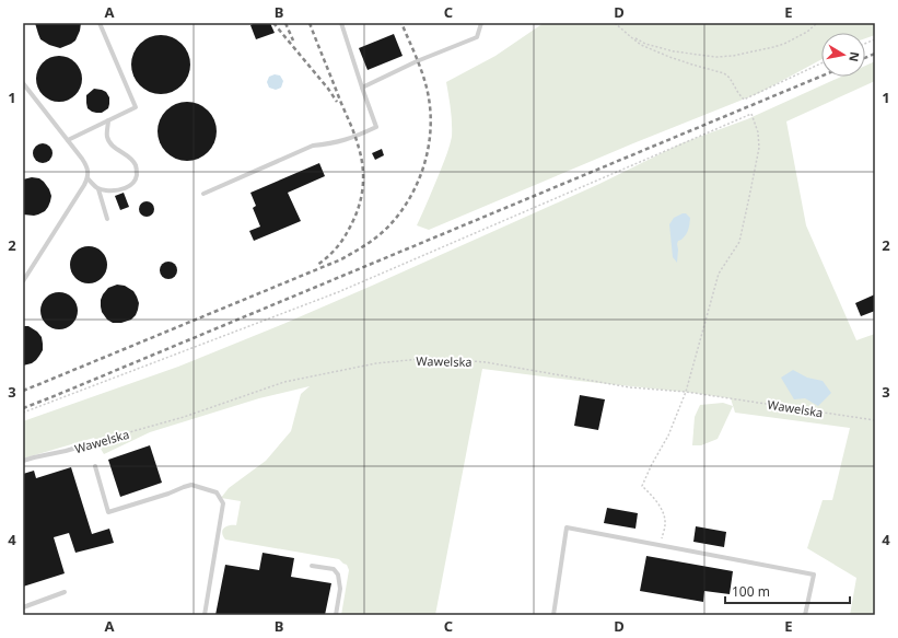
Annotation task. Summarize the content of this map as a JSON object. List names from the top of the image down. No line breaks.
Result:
{"streets":{"lane":["Wawelska"]},"scale_bar":"100 m","north":"right","grid":{"columns":["A","B","C","D","E"],"rows":["1","2","3","4"]}}
